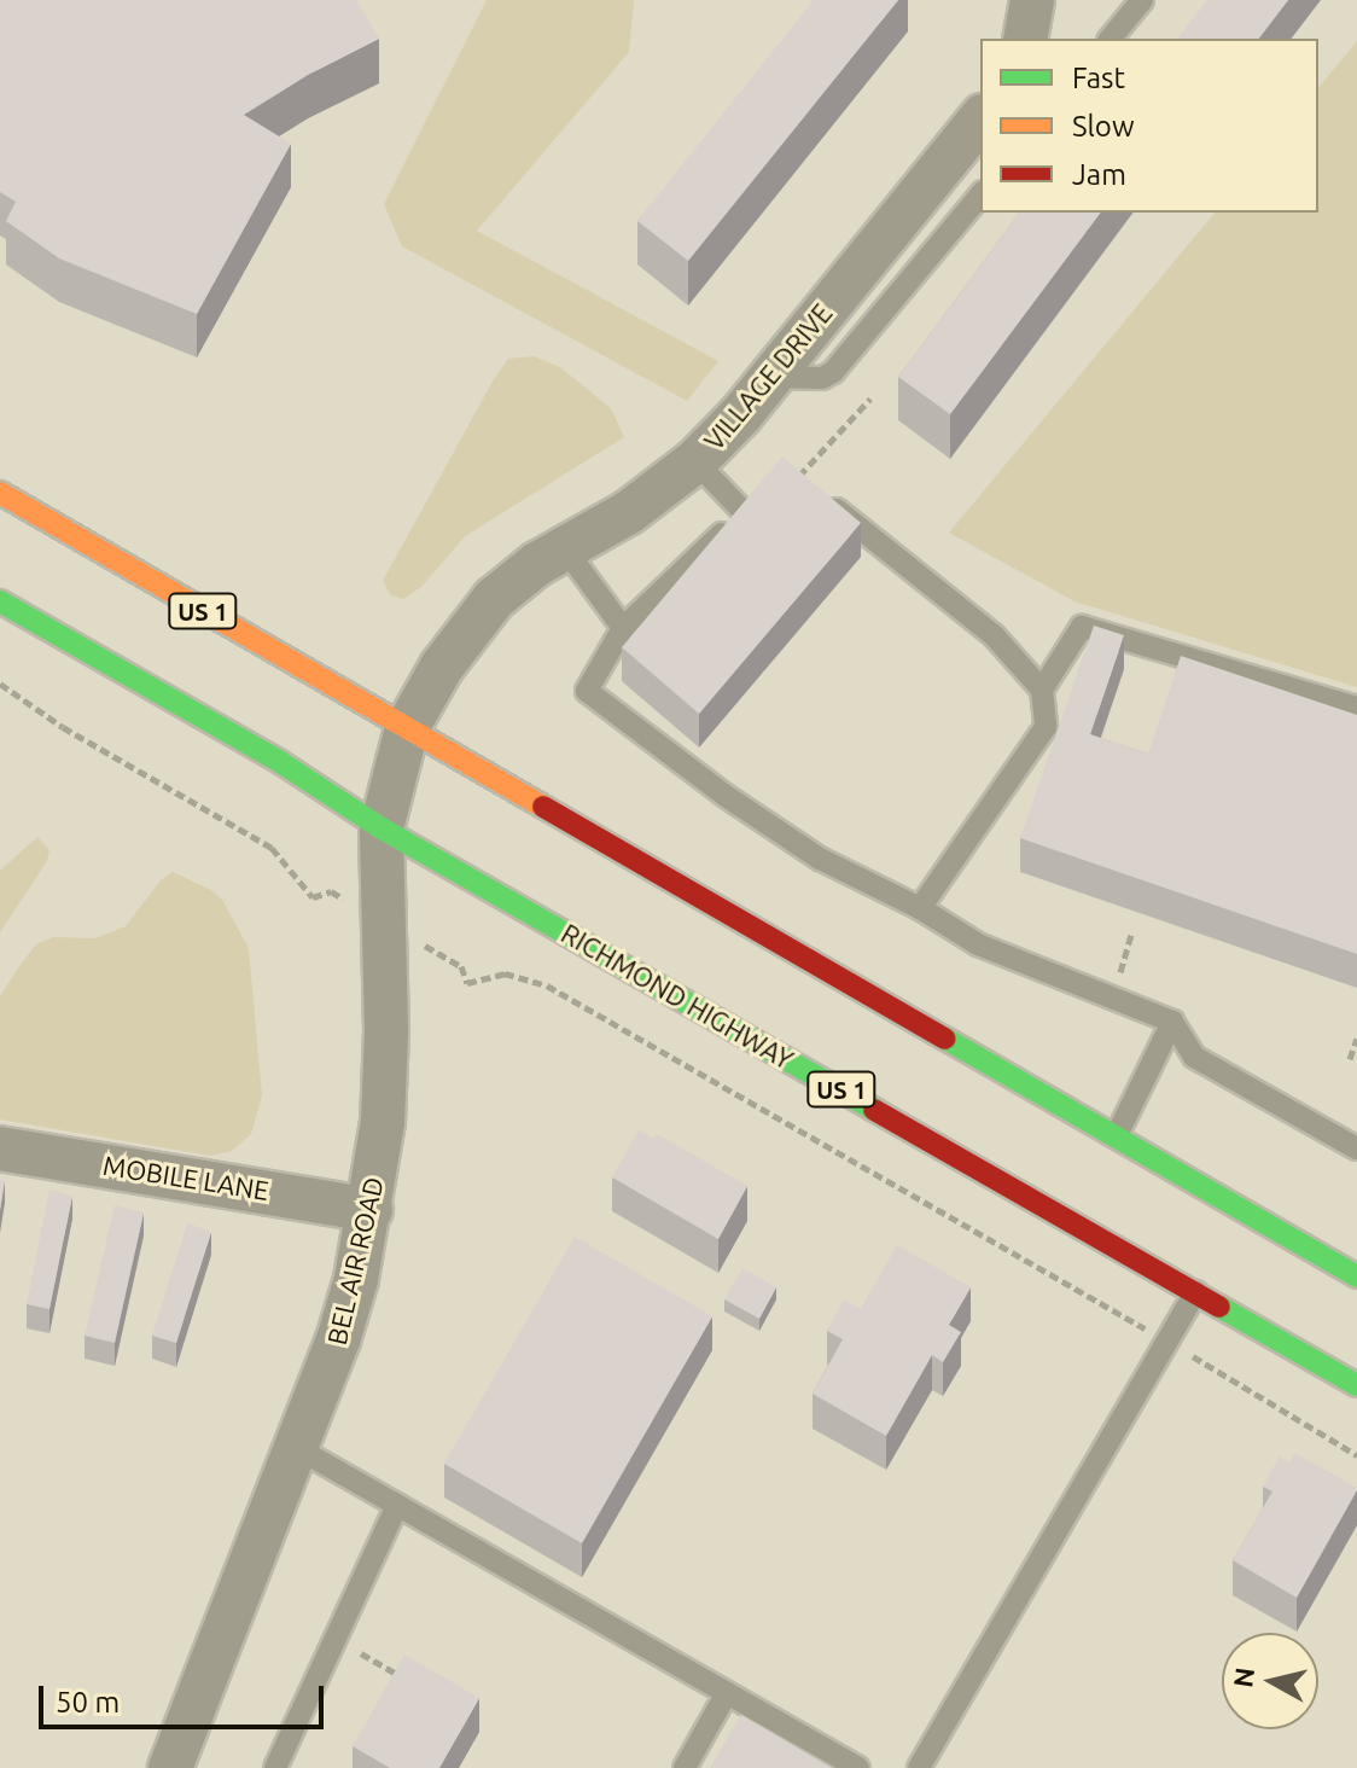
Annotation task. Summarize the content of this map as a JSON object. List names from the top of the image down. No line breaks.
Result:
{"streets":{"main road":["US 1","RICHMOND HIGHWAY"],"street":["VILLAGE DRIVE","MOBILE LANE","BEL AIR ROAD"]},"crossings":[["VILLAGE DRIVE","US 1"],["VILLAGE DRIVE","BEL AIR ROAD"],["US 1","BEL AIR ROAD"],["RICHMOND HIGHWAY","BEL AIR ROAD"],["MOBILE LANE","BEL AIR ROAD"]],"legend":["Fast","Slow","Jam"],"scale_bar":"50 m","north":"left"}
